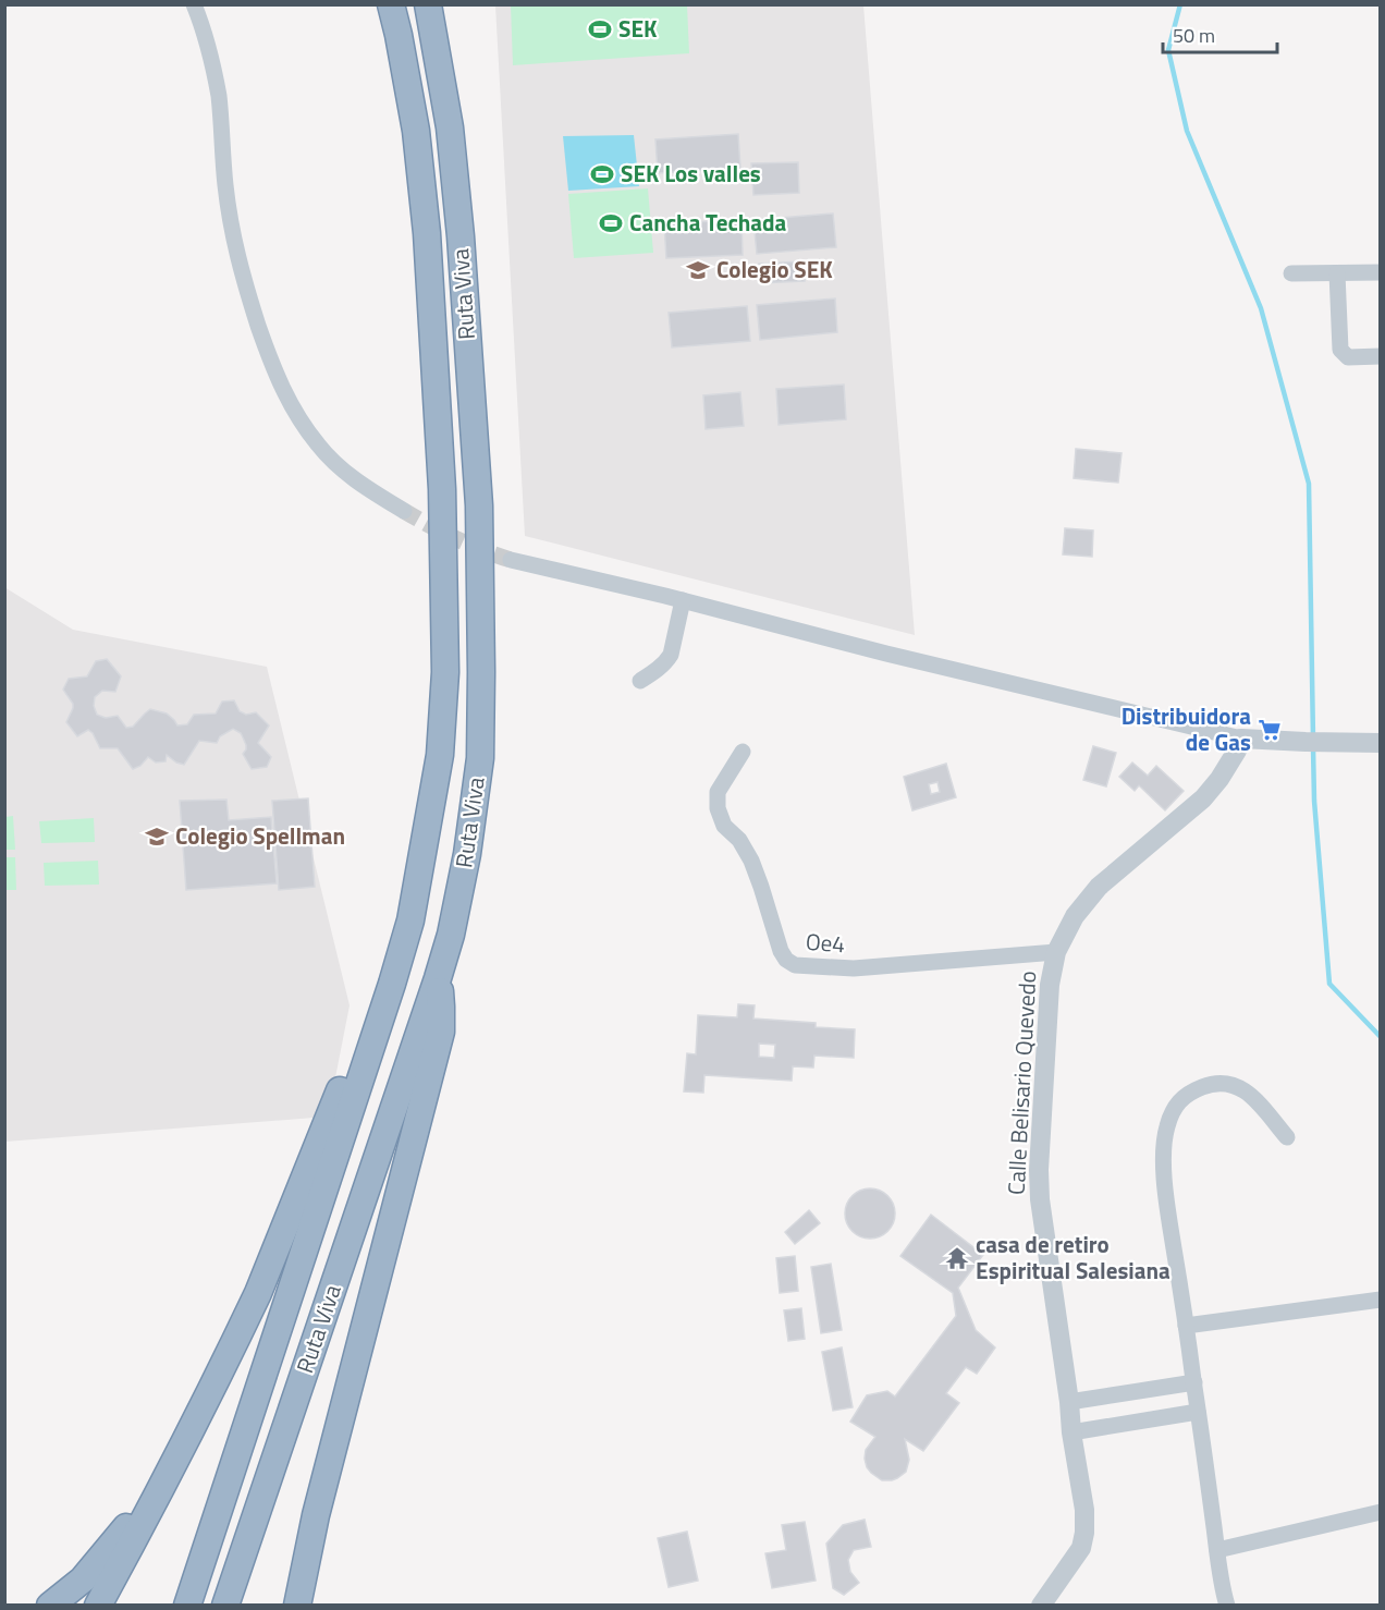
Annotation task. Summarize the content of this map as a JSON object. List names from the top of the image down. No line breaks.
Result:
{"streets":{"highway":["Ruta Viva"],"street":["Oe4","Calle Belisario Quevedo"]},"crossings":[["Oe4","Calle Belisario Quevedo"]],"places":{"sports":["SEK","SEK Los valles","Cancha Techada"],"school or university":["Colegio SEK","Colegio Spellman"],"supermarket":["Distribuidora de Gas"],"temple":["casa de retiro Espiritual Salesiana"]},"scale_bar":"50 m"}
